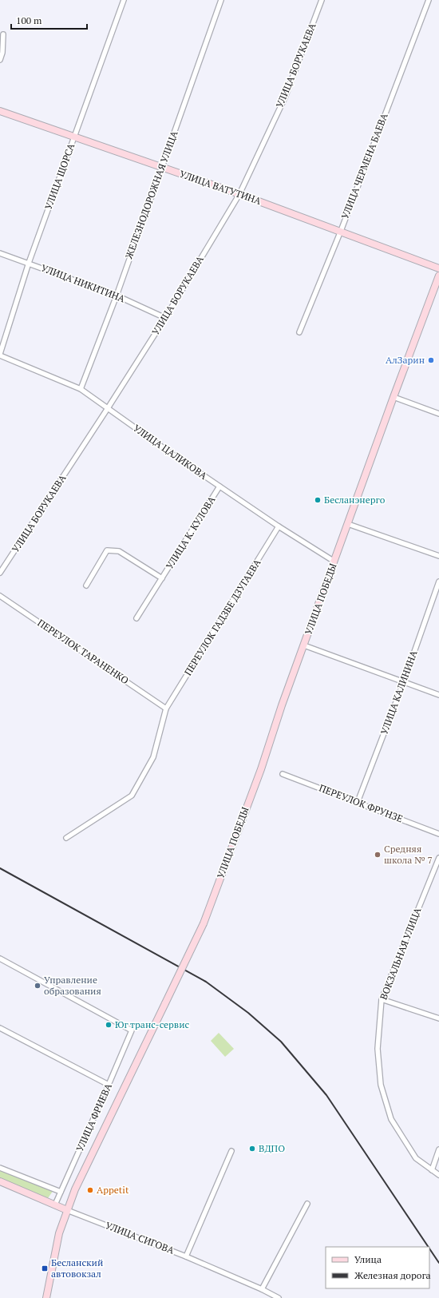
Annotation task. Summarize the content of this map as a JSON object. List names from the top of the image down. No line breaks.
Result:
{"streets":{"main road":["УЛИЦА ВАТУТИНА","УЛИЦА ПОБЕДЫ","УЛИЦА СИГОВА"],"street":["УЛИЦА БОРУКАЕВА","УЛИЦА ЧЕРМЕНА БАЕВА","УЛИЦА ЩОРСА","ЖЕЛЕЗНОДОРОЖНАЯ УЛИЦА","УЛИЦА НИКИТИНА","УЛИЦА ЦАЛИКОВА","УЛИЦА К. КУЛОВА","ПЕРЕУЛОК ГАДЗБЕ ДЗУГАЕВА","ПЕРЕУЛОК ТАРАНЕНКО","УЛИЦА КАЛИНИНА","ПЕРЕУЛОК ФРУНЗЕ","ВОКЗАЛЬНАЯ УЛИЦА","УЛИЦА ФРИЕВА"]},"crossings":[["УЛИЦА БОРУКАЕВА","УЛИЦА ВАТУТИНА"],["УЛИЦА БОРУКАЕВА","УЛИЦА НИКИТИНА"],["УЛИЦА БОРУКАЕВА","УЛИЦА ЦАЛИКОВА"],["УЛИЦА ЧЕРМЕНА БАЕВА","УЛИЦА ВАТУТИНА"],["УЛИЦА ЩОРСА","УЛИЦА ВАТУТИНА"],["УЛИЦА ЩОРСА","УЛИЦА НИКИТИНА"],["УЛИЦА ЩОРСА","УЛИЦА ЦАЛИКОВА"],["УЛИЦА ВАТУТИНА","ЖЕЛЕЗНОДОРОЖНАЯ УЛИЦА"],["ЖЕЛЕЗНОДОРОЖНАЯ УЛИЦА","УЛИЦА НИКИТИНА"],["ЖЕЛЕЗНОДОРОЖНАЯ УЛИЦА","УЛИЦА ЦАЛИКОВА"],["УЛИЦА ЦАЛИКОВА","УЛИЦА К. КУЛОВА"],["УЛИЦА ЦАЛИКОВА","УЛИЦА ПОБЕДЫ"],["УЛИЦА ЦАЛИКОВА","ПЕРЕУЛОК ГАДЗБЕ ДЗУГАЕВА"],["УЛИЦА ПОБЕДЫ","УЛИЦА СИГОВА"],["ПЕРЕУЛОК ГАДЗБЕ ДЗУГАЕВА","ПЕРЕУЛОК ТАРАНЕНКО"],["УЛИЦА КАЛИНИНА","ПЕРЕУЛОК ФРУНЗЕ"],["УЛИЦА ФРИЕВА","УЛИЦА СИГОВА"]],"places":{"other":["АлЗарин","Бесланэнерго","Средняя школа № 7","Управление образования","Юг транс-сервис","ВДПО","Appetit"],"transit":["Бесланский автовокзал"]},"legend":["Улица","Железная дорога"],"scale_bar":"100 m"}
